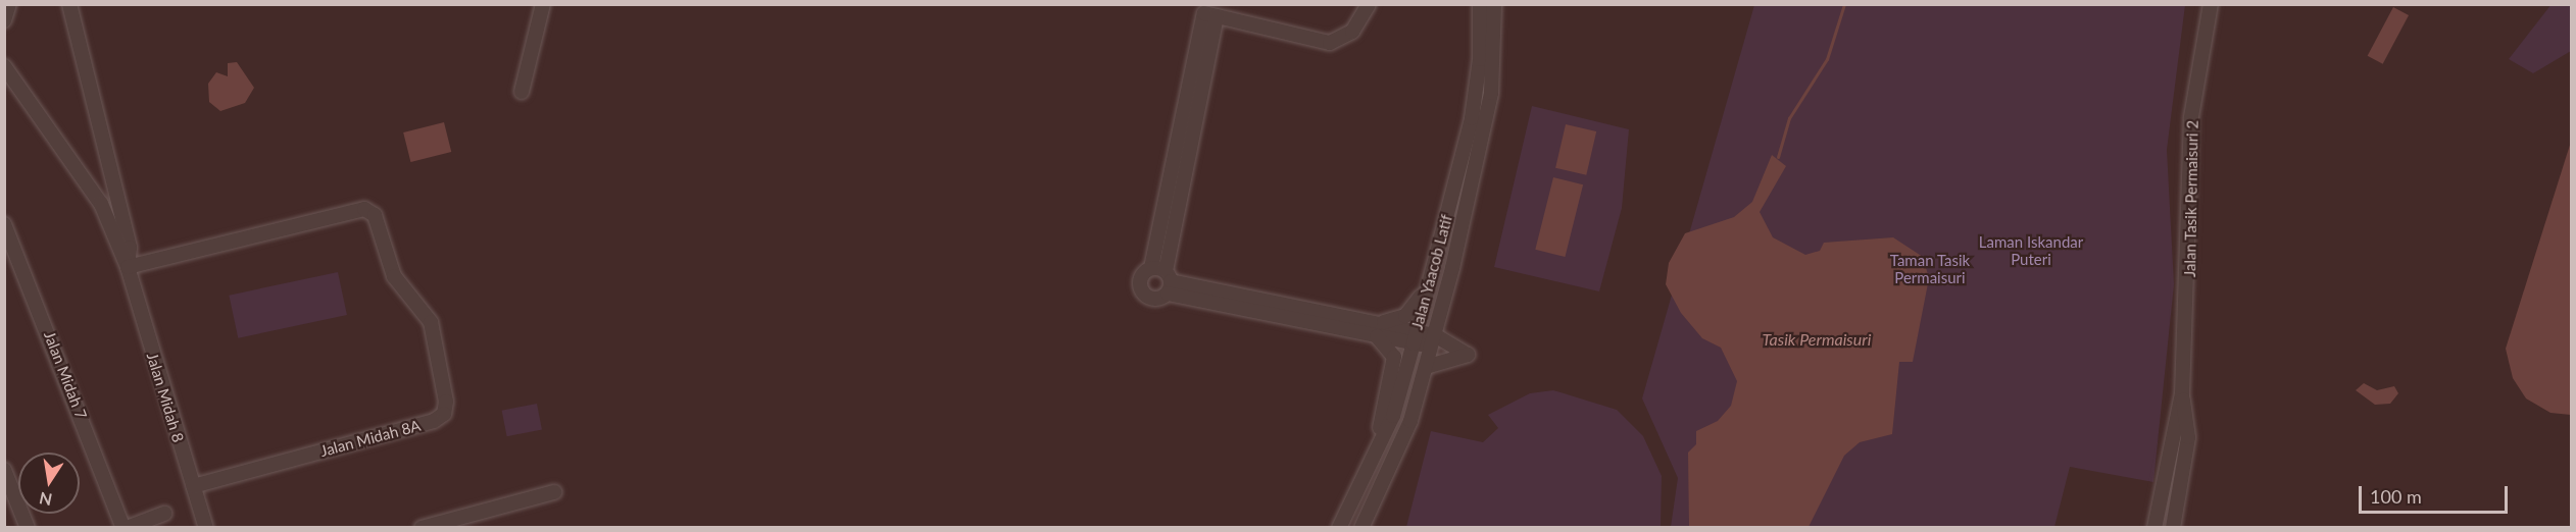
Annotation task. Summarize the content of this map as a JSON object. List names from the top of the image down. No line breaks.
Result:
{"streets":{"street":["Jalan Tasik Permaisuri 2","Jalan Yaacob Latif","Jalan Midah 7","Jalan Midah 8","Jalan Midah 8A"]},"crossings":[["Jalan Midah 8","Jalan Midah 8A"]],"water":["Tasik Permaisuri"],"parks":["Laman Iskandar Puteri","Taman Tasik Permaisuri"],"scale_bar":"100 m","north":"bottom"}
